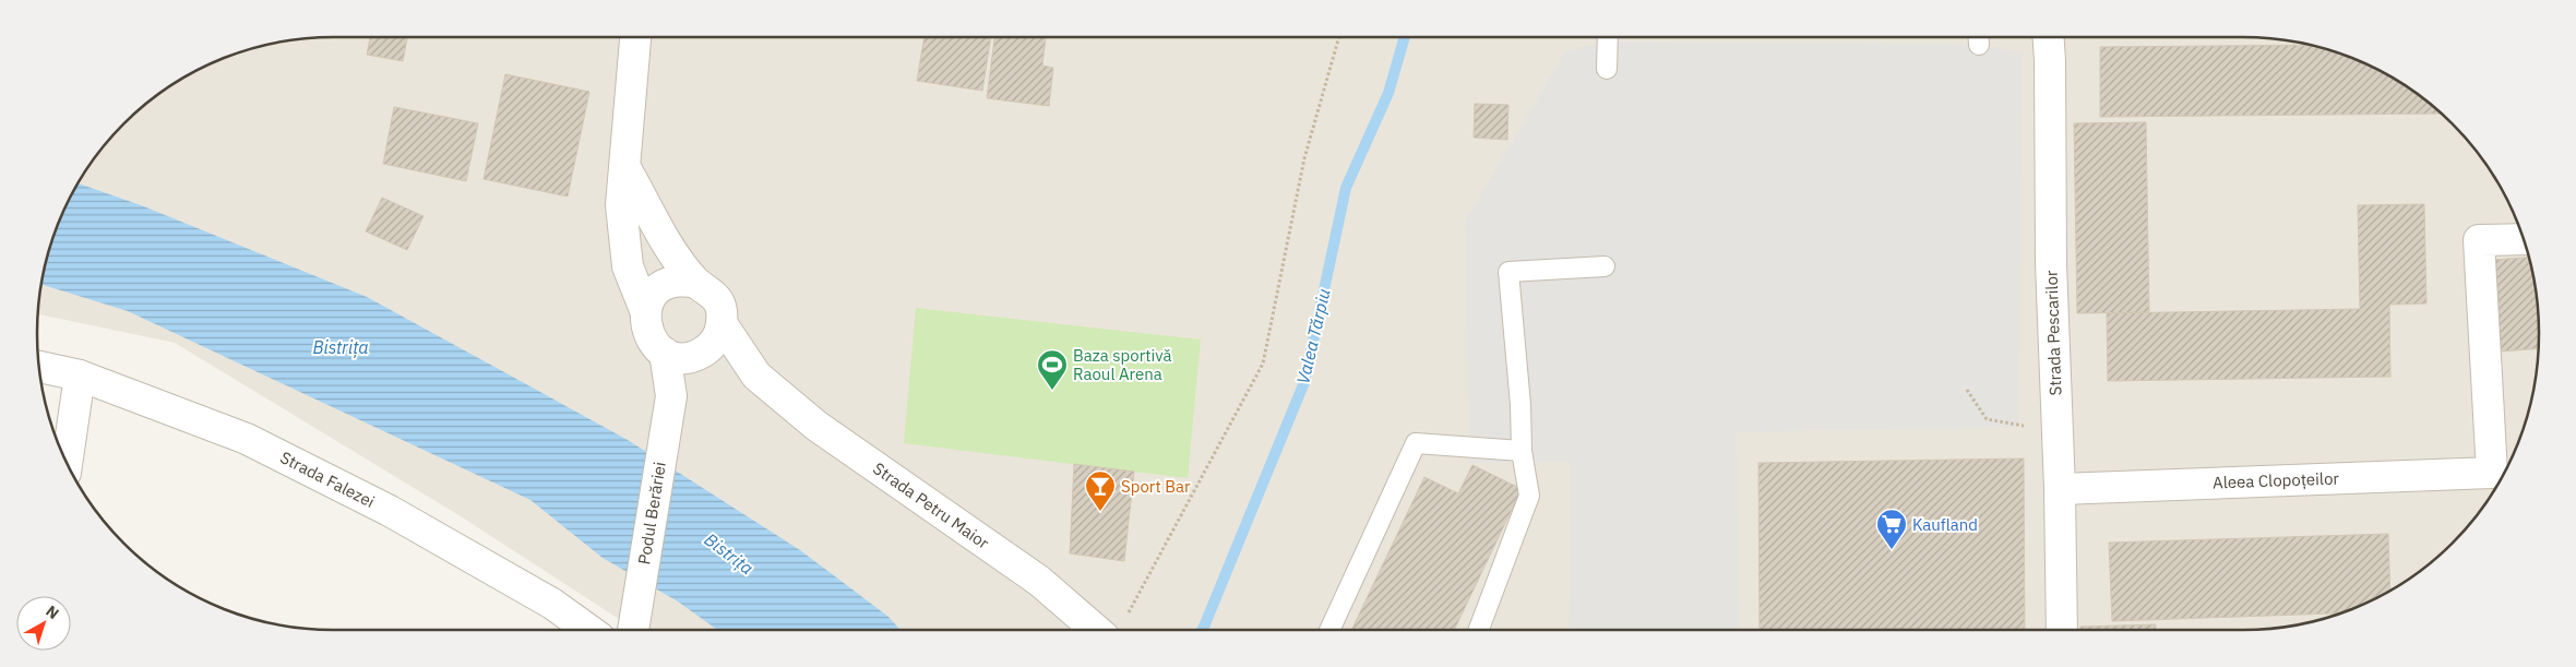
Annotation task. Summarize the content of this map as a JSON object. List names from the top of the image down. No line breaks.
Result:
{"streets":{"street":["Strada Pescarilor","Strada Falezei","Aleea Clopoțeilor","Strada Petru Maior","Podul Berăriei"]},"crossings":[["Strada Pescarilor","Aleea Clopoțeilor"],["Strada Petru Maior","Podul Berăriei"]],"water":["Valea Tărpiu","Bistrița"],"places":{"sports":["Baza sportivă Raoul Arena"],"bar":["Sport Bar"],"supermarket":["Kaufland"]},"north":"top right"}
